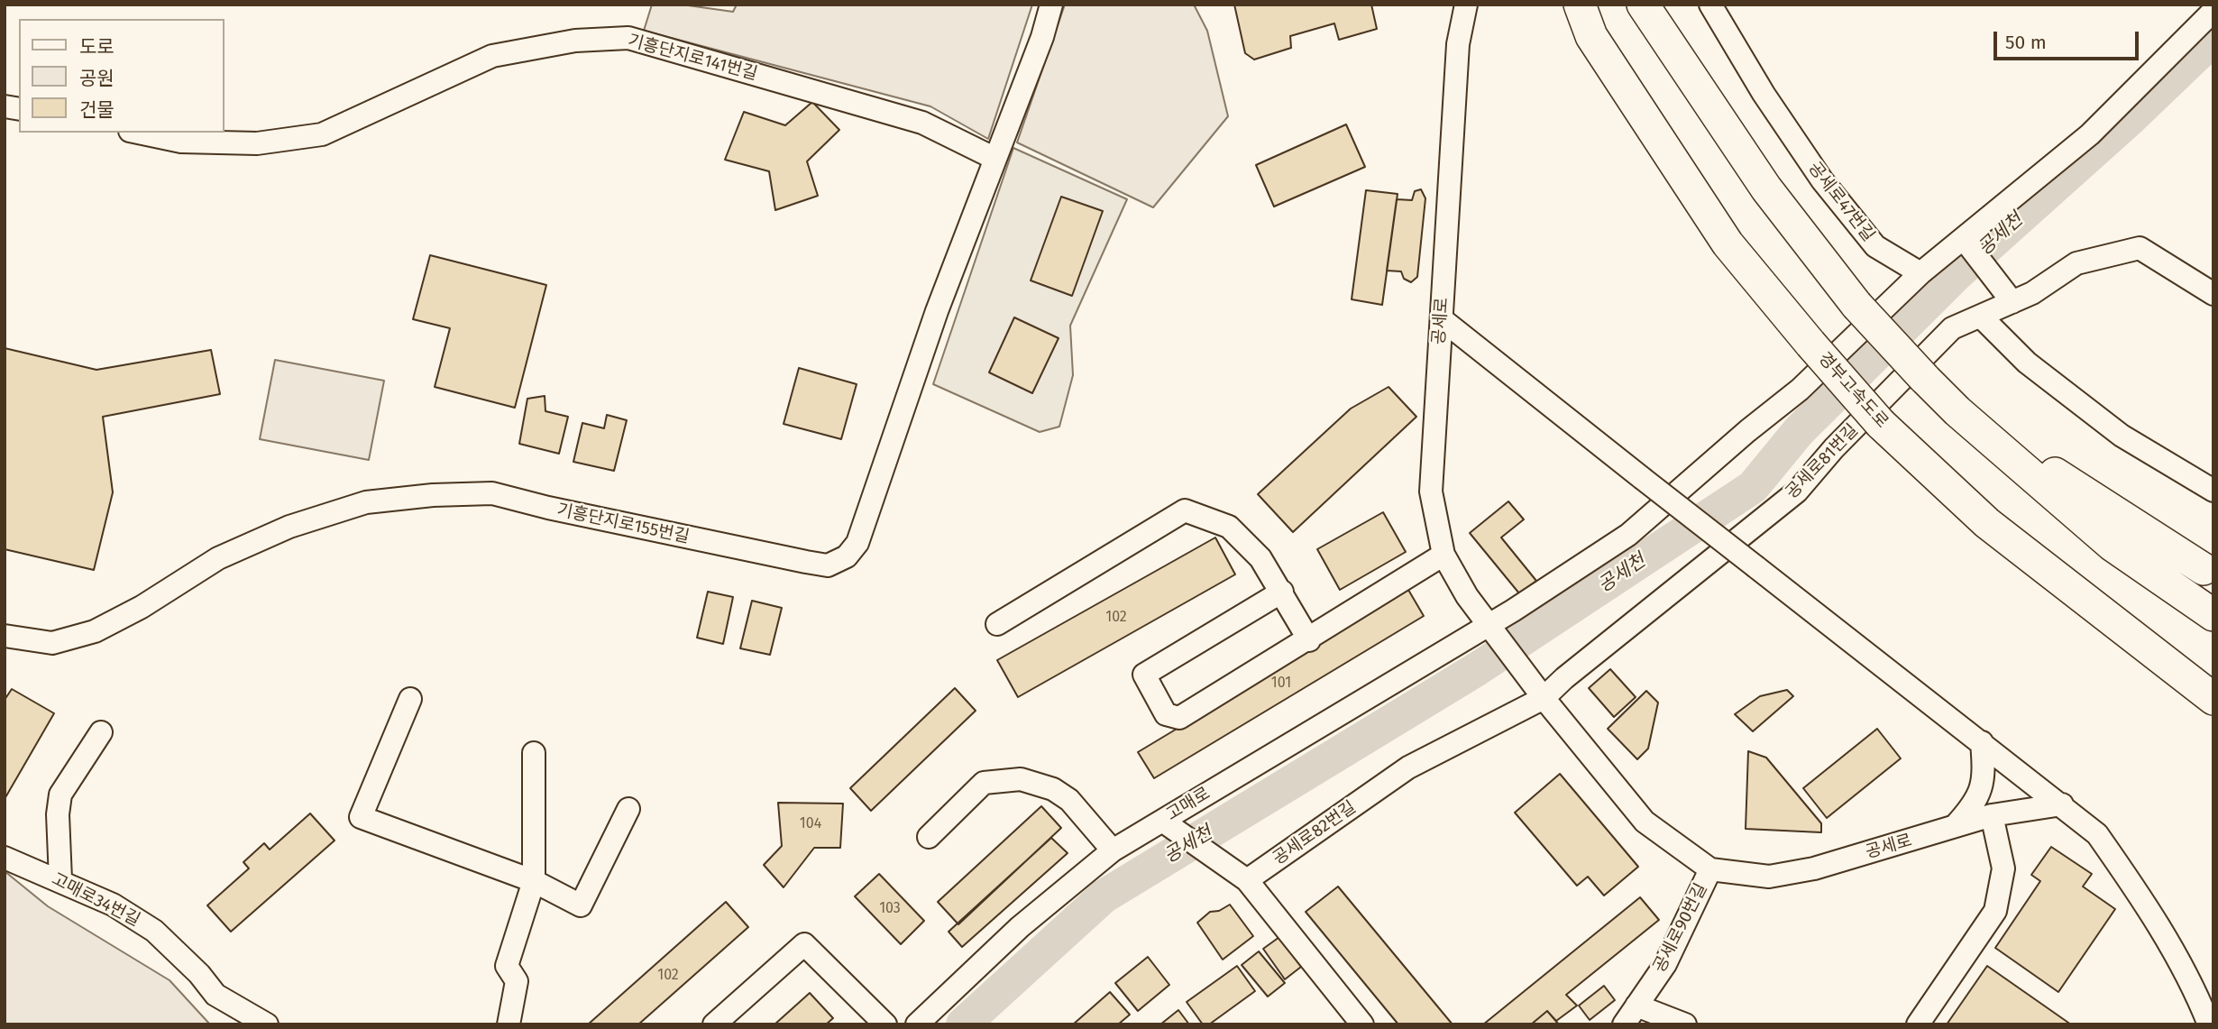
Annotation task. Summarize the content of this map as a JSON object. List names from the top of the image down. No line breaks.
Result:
{"streets":{"highway":["경부고속도로"],"street":["기흥단지로141번길","공세로47번길","공세로","공세로81번길","기흥단지로155번길","고매로","공세로82번길","고매로34번길","공세로90번길"]},"crossings":[["기흥단지로141번길","기흥단지로155번길"],["공세로47번길","고매로"],["공세로","공세로81번길"],["공세로","고매로"],["공세로","공세로82번길"],["공세로","공세로90번길"],["공세로81번길","공세로82번길"]],"water":["공세천"],"house_numbers":["102","101","104","103","102"],"legend":["도로","공원","건물"],"scale_bar":"50 m"}
